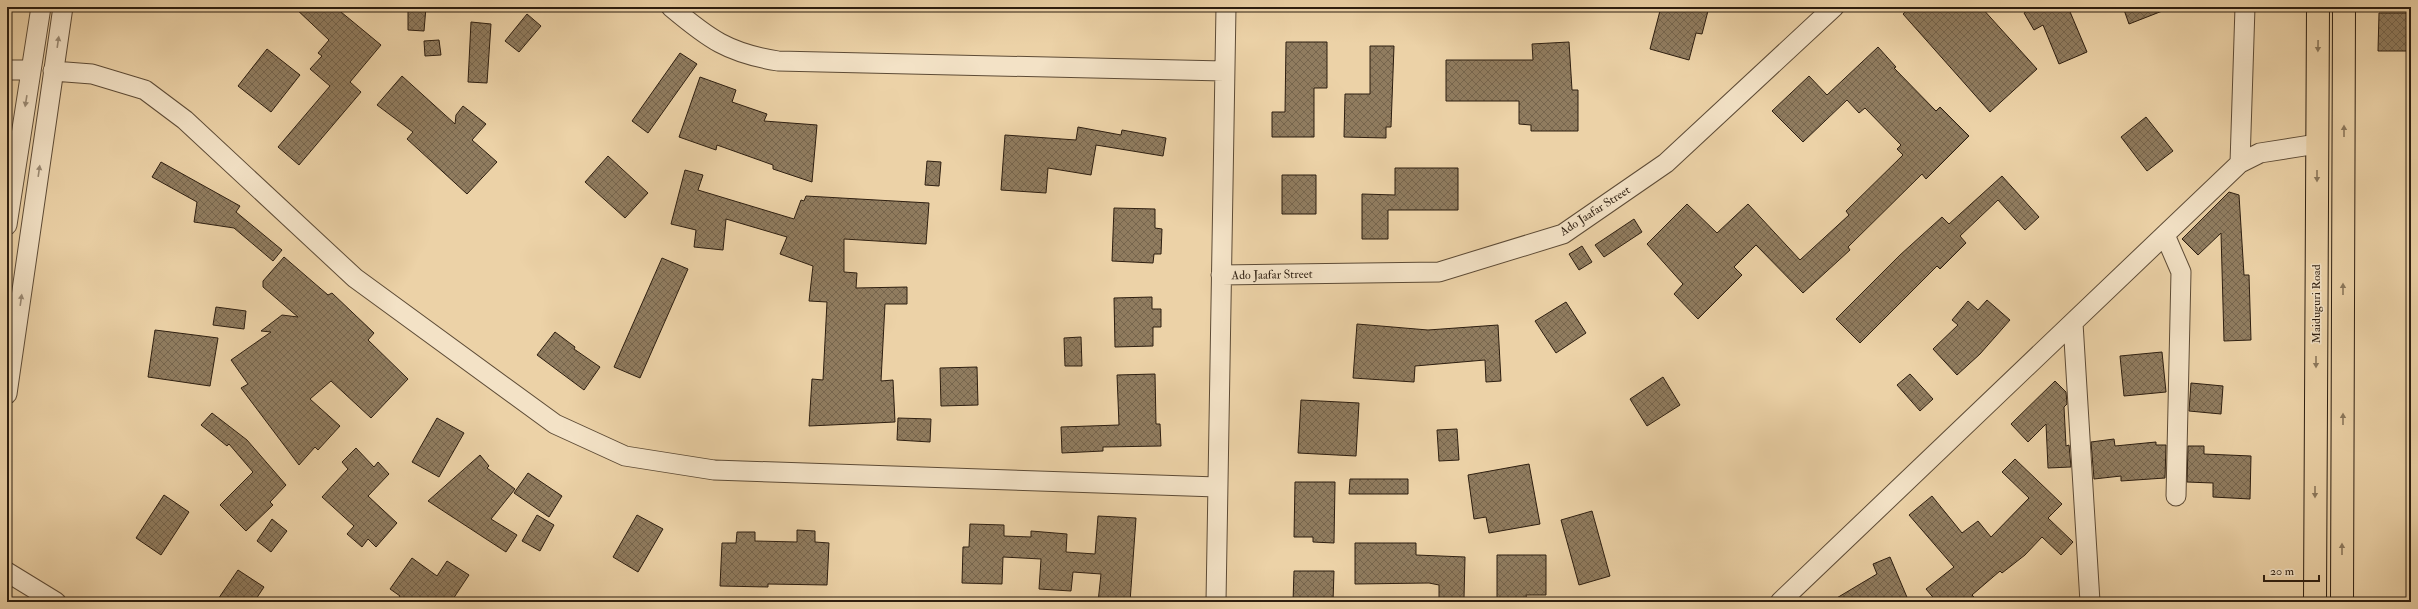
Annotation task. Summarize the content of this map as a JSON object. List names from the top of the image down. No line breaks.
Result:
{"streets":{"highway":["Maiduguri Road"],"street":["Ado Jaafar Street"]},"scale_bar":"20 m"}
